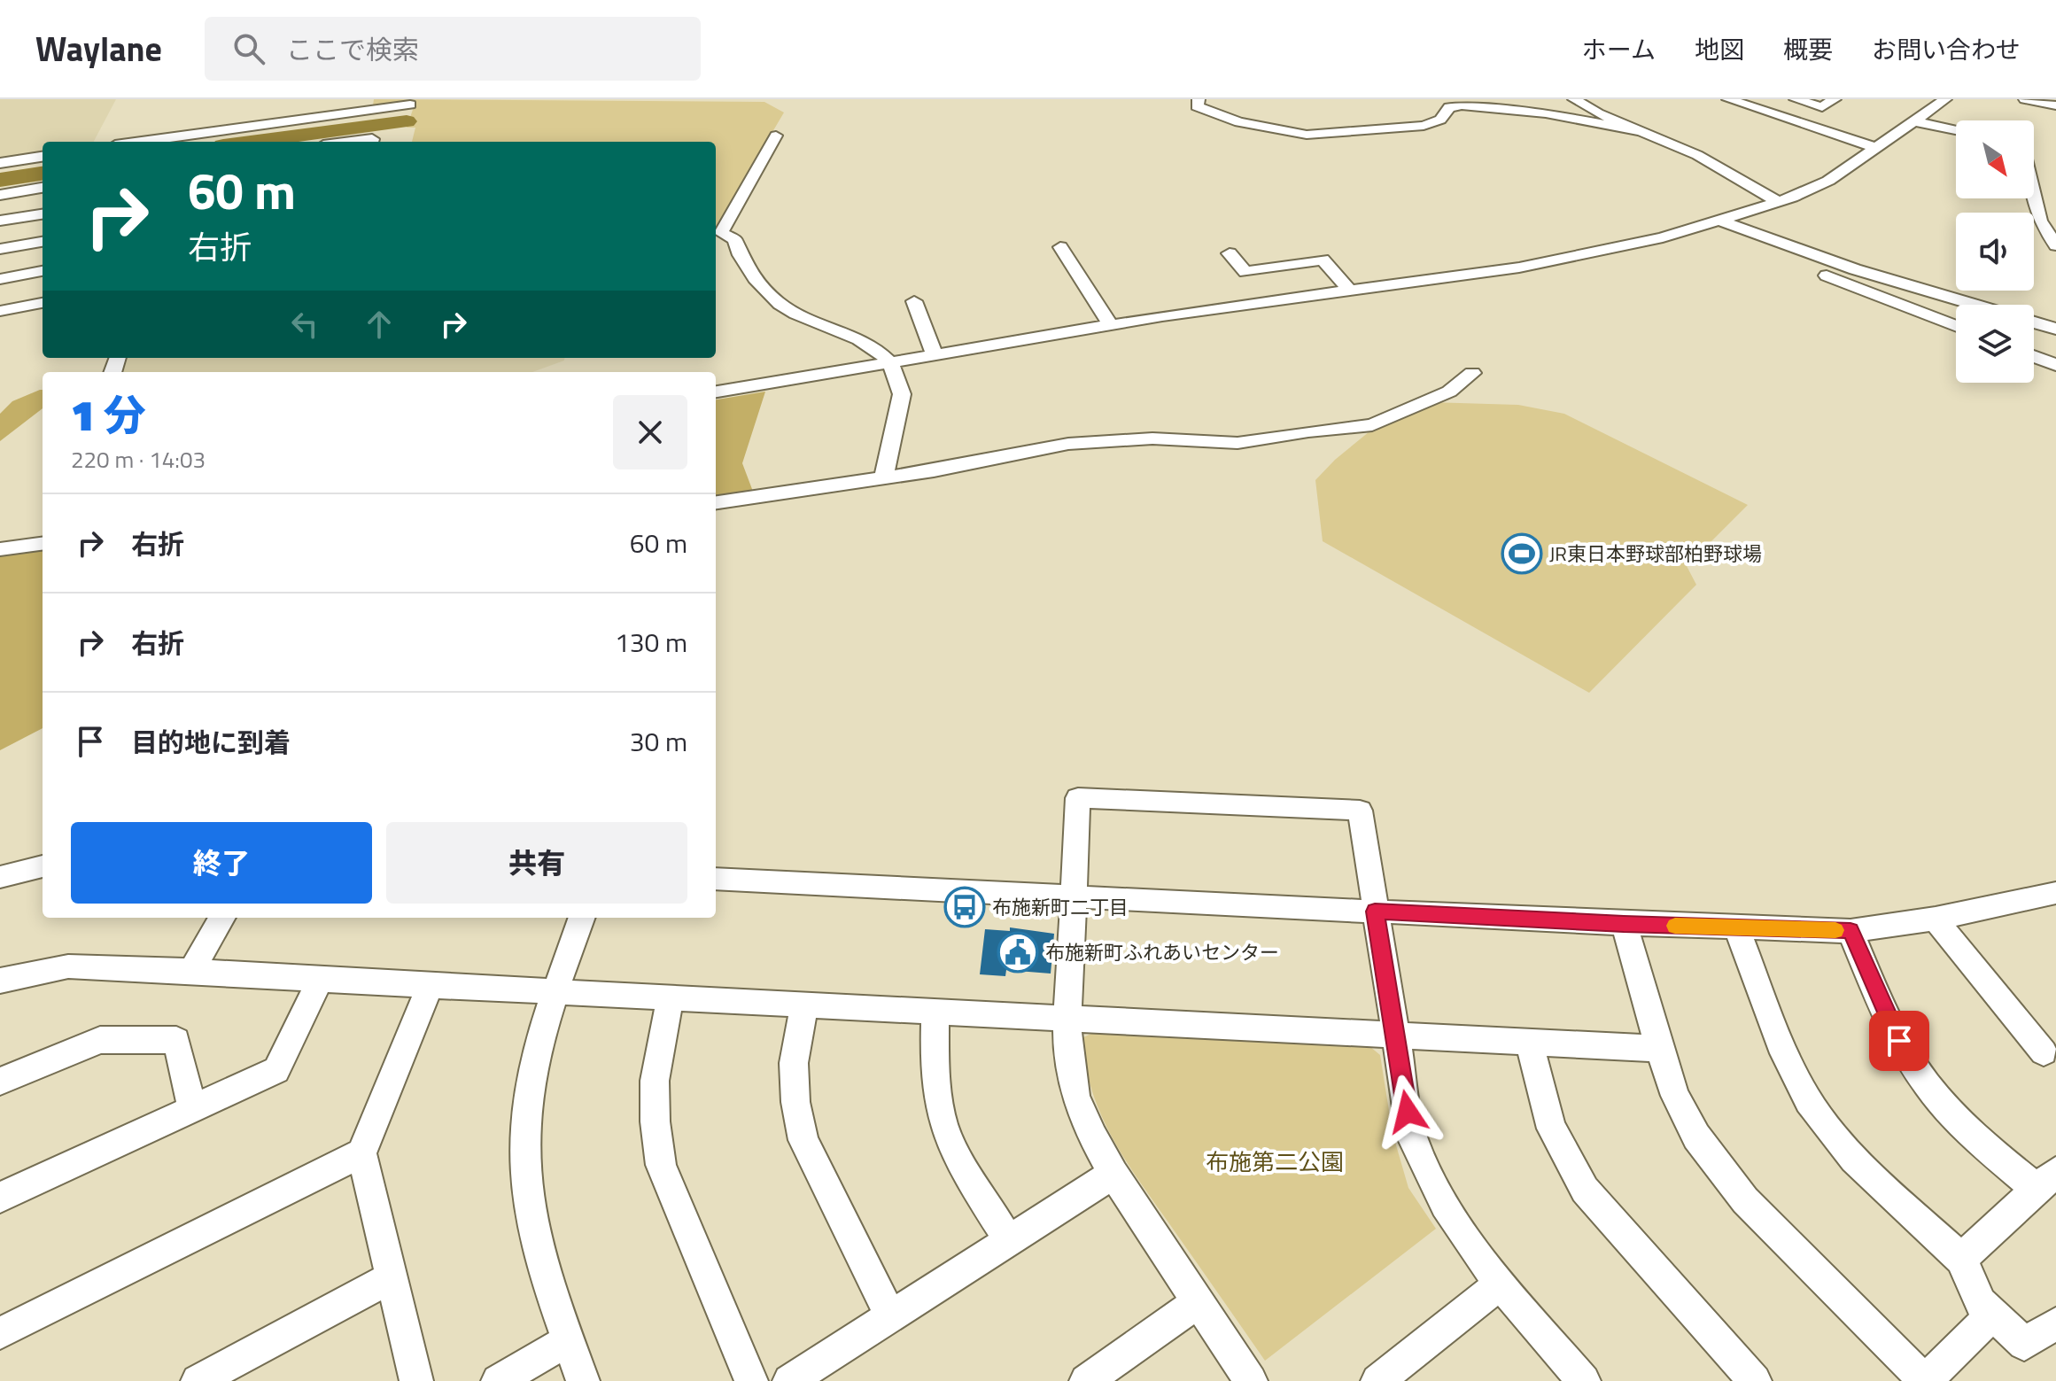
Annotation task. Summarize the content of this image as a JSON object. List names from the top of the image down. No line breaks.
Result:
{"parks":["布施第二公園"],"places":{"sports":["JR東日本野球部柏野球場"],"bus stop":["布施新町二丁目"],"public building":["布施新町ふれあいセンター"]},"north":"bottom right","page":{"header":"Waylane","search":"ここで検索","nav":["ホーム","地図","概要","お問い合わせ"],"turn":["60 m","右折"],"heading":["1 分","220 m · 14:03"],"list":[{"name":"右折","value":"60 m"},{"name":"右折","value":"130 m"},{"name":"目的地に到着","value":"30 m"}],"buttons":["終了","共有"]}}
